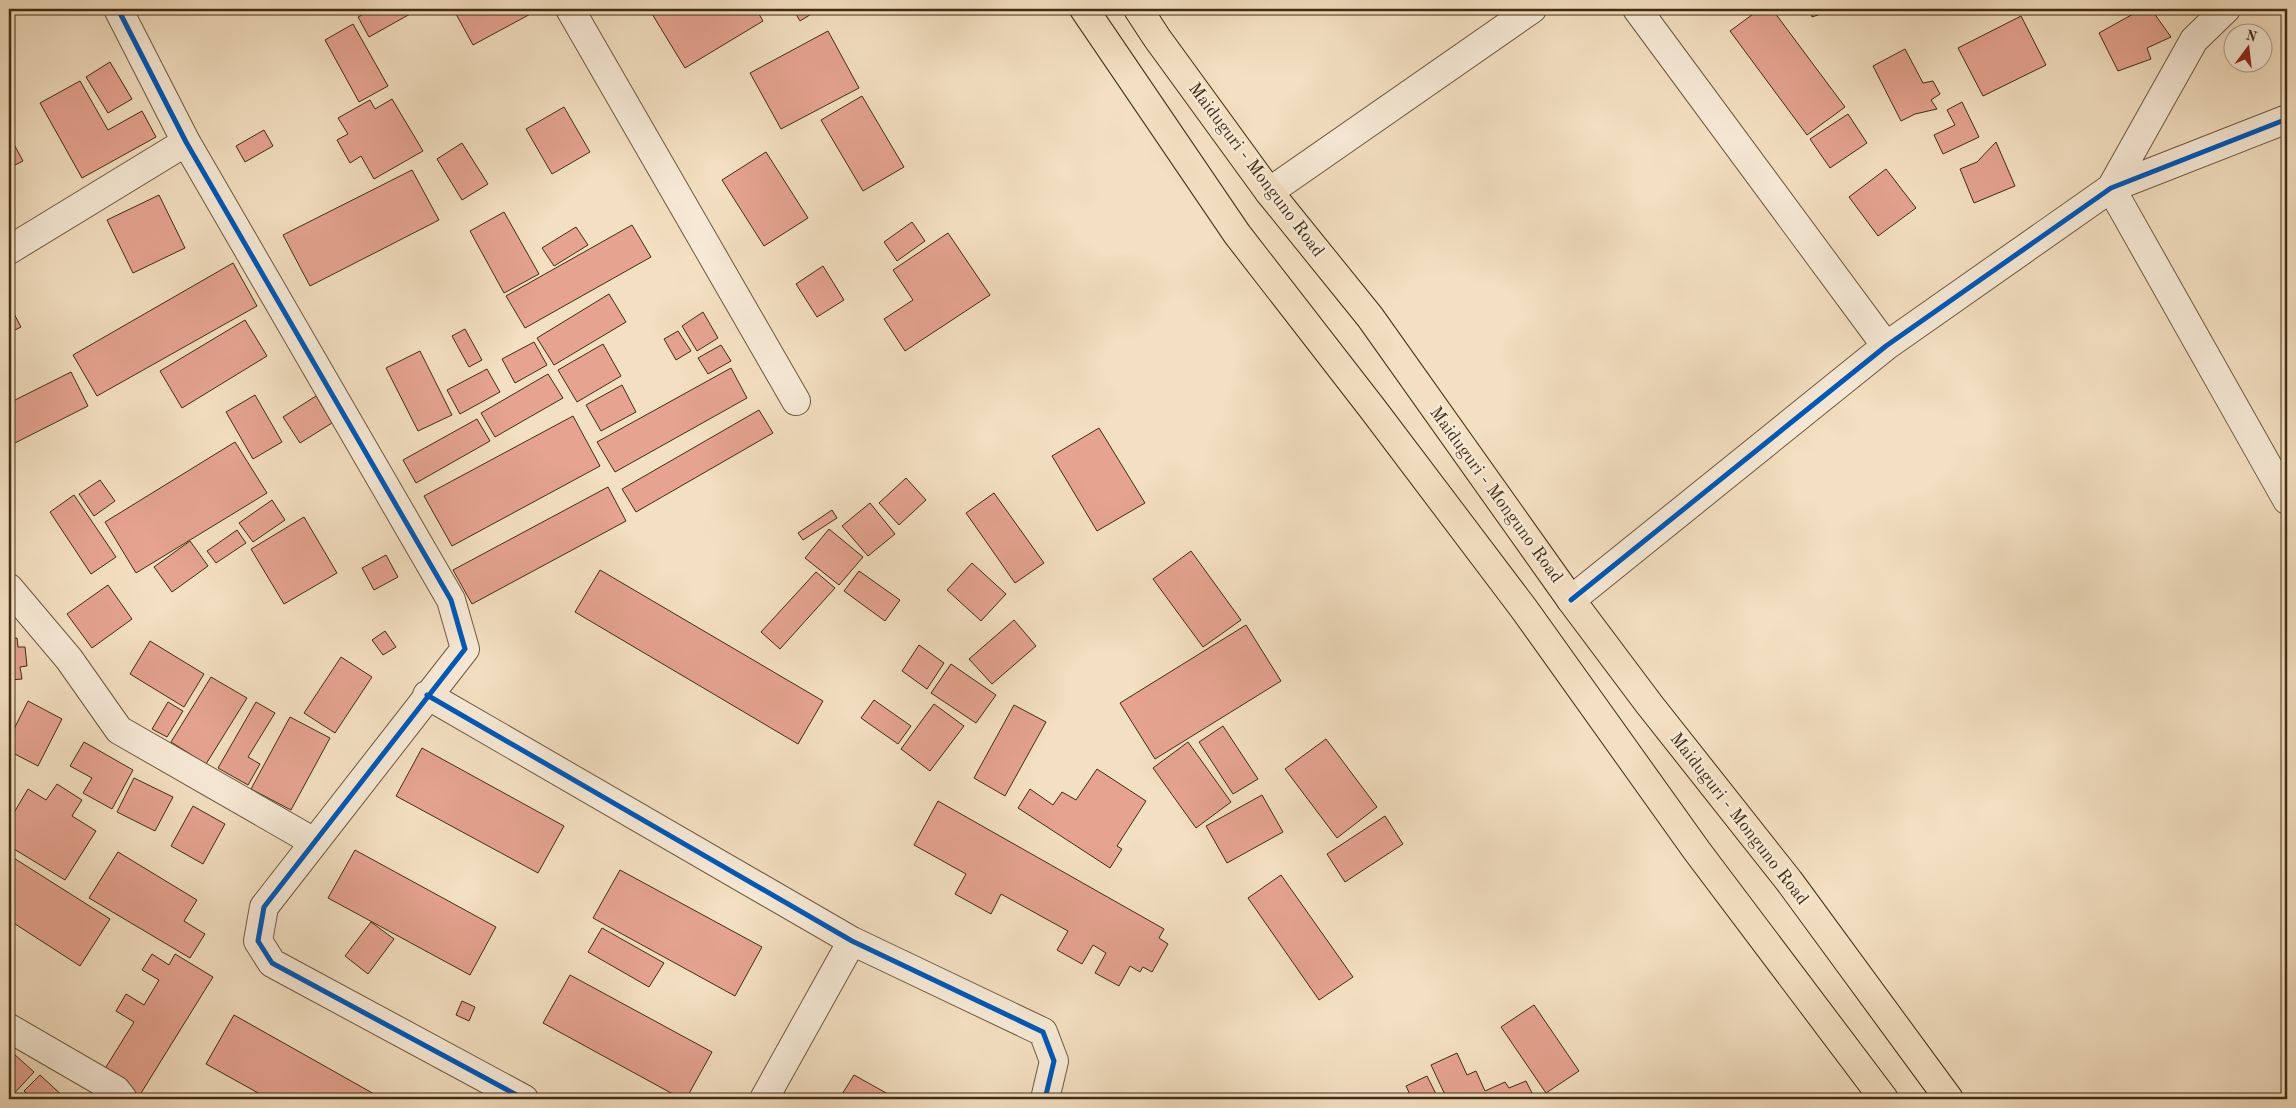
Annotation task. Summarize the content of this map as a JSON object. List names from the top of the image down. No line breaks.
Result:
{"streets":{"main road":["Maiduguri - Monguno Road"]},"north":"top"}
